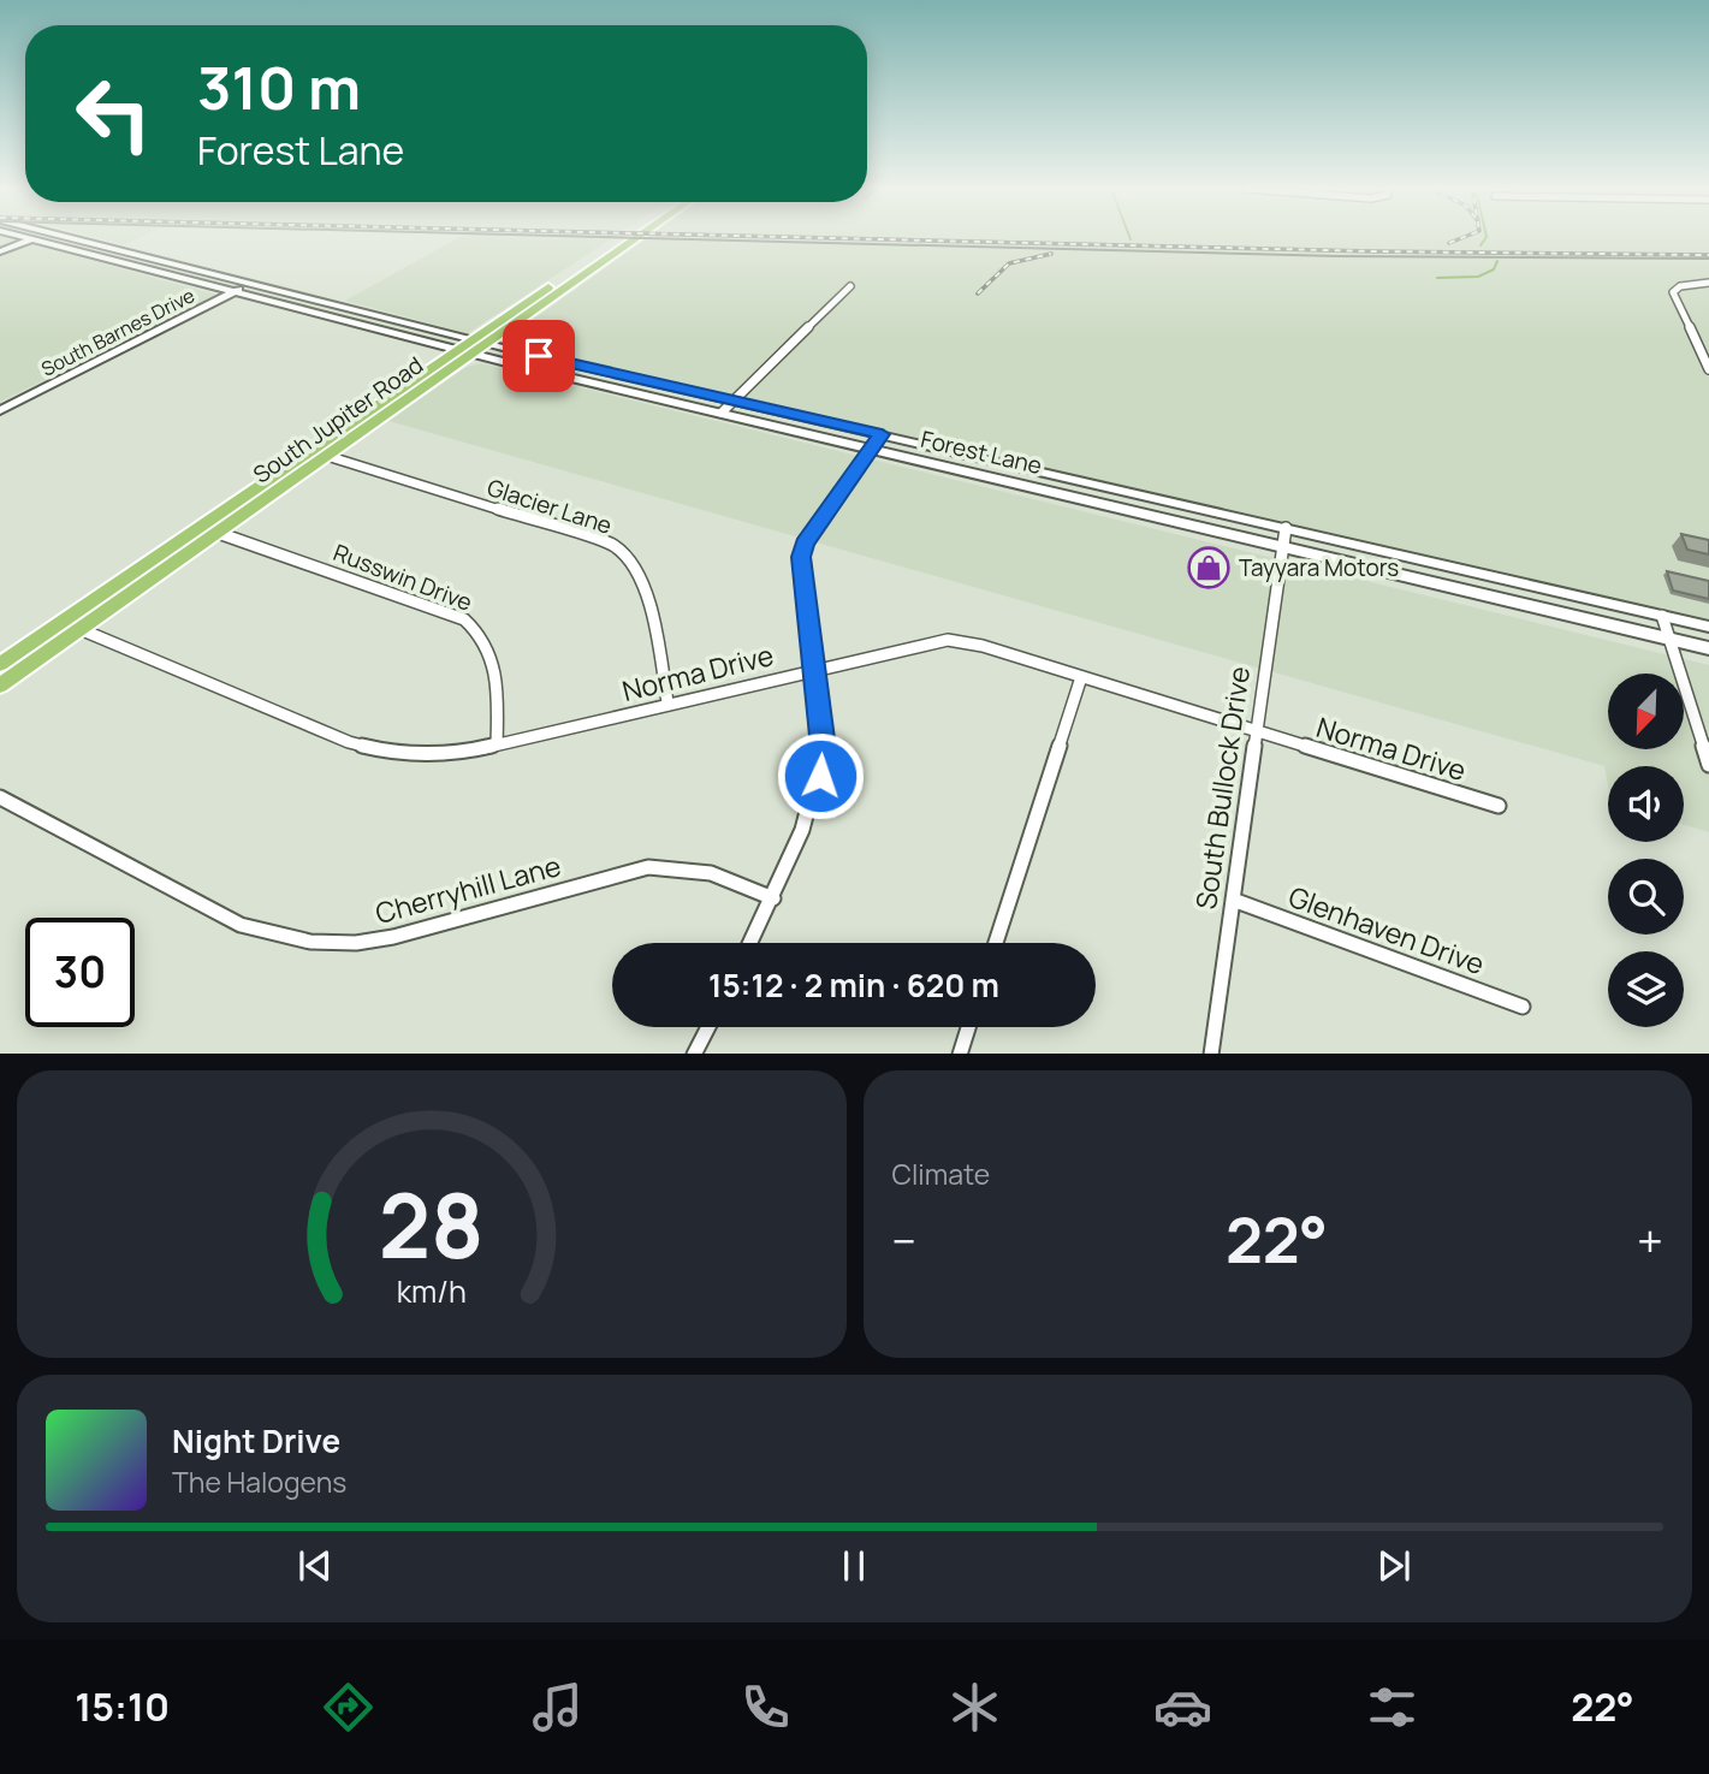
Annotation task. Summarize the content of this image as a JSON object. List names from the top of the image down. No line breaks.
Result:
{"streets":{"main road":["South Barnes Drive","South Jupiter Road","Forest Lane"],"street":["Glacier Lane","Russwin Drive","Norma Drive","South Bullock Drive","Cherryhill Lane","Glenhaven Drive"]},"crossings":[["South Barnes Drive","Forest Lane"],["South Jupiter Road","Forest Lane"],["South Jupiter Road","Glacier Lane"],["South Jupiter Road","Russwin Drive"],["South Jupiter Road","Norma Drive"],["Forest Lane","South Bullock Drive"],["Glacier Lane","Norma Drive"],["Russwin Drive","Norma Drive"],["Norma Drive","South Bullock Drive"],["South Bullock Drive","Glenhaven Drive"]],"places":{"shop":["Tayyara Motors"]},"north":"bottom left","page":{"turn":["310 m","Forest Lane"],"limit":"30","trip":"15:12 · 2 min · 620 m","tile":"Climate","heat":["−","22°","+"],"song":["Night Drive","The Halogens"],"tabs":["15:10","22°"],"gauge":["28","km/h"]}}
